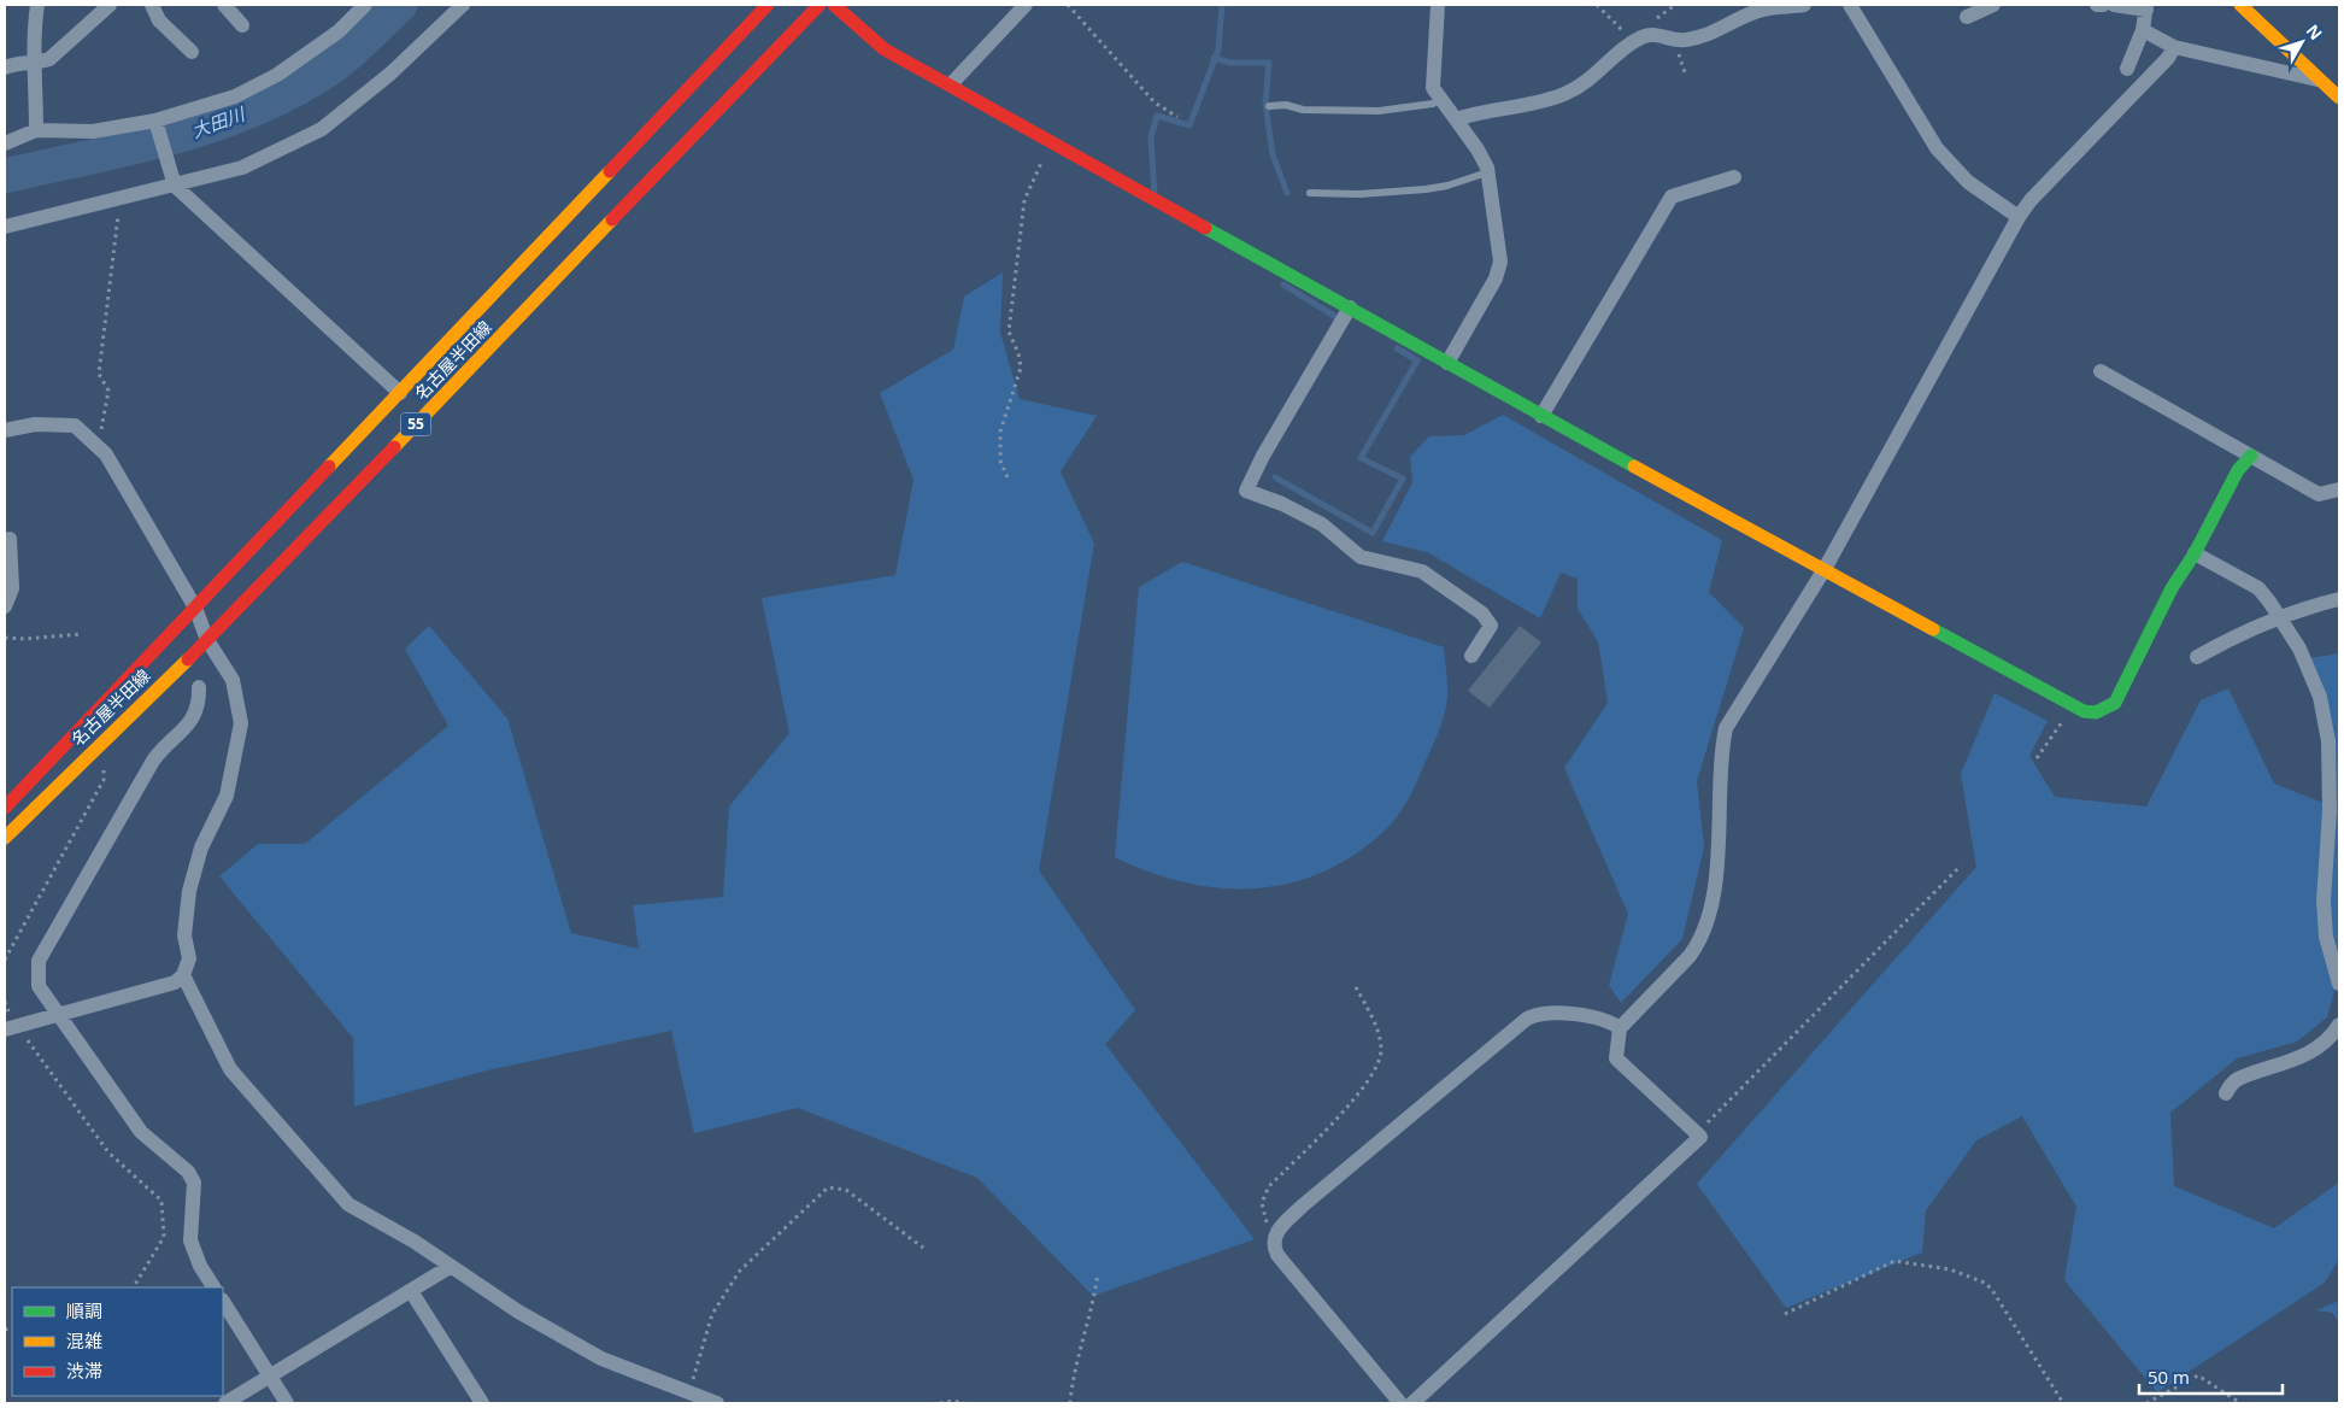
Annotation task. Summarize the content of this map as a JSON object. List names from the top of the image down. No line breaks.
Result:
{"streets":{"main road":["名古屋半田線","55"]},"water":["大田川"],"legend":["順調","混雑","渋滞"],"scale_bar":"50 m","north":"top right"}
